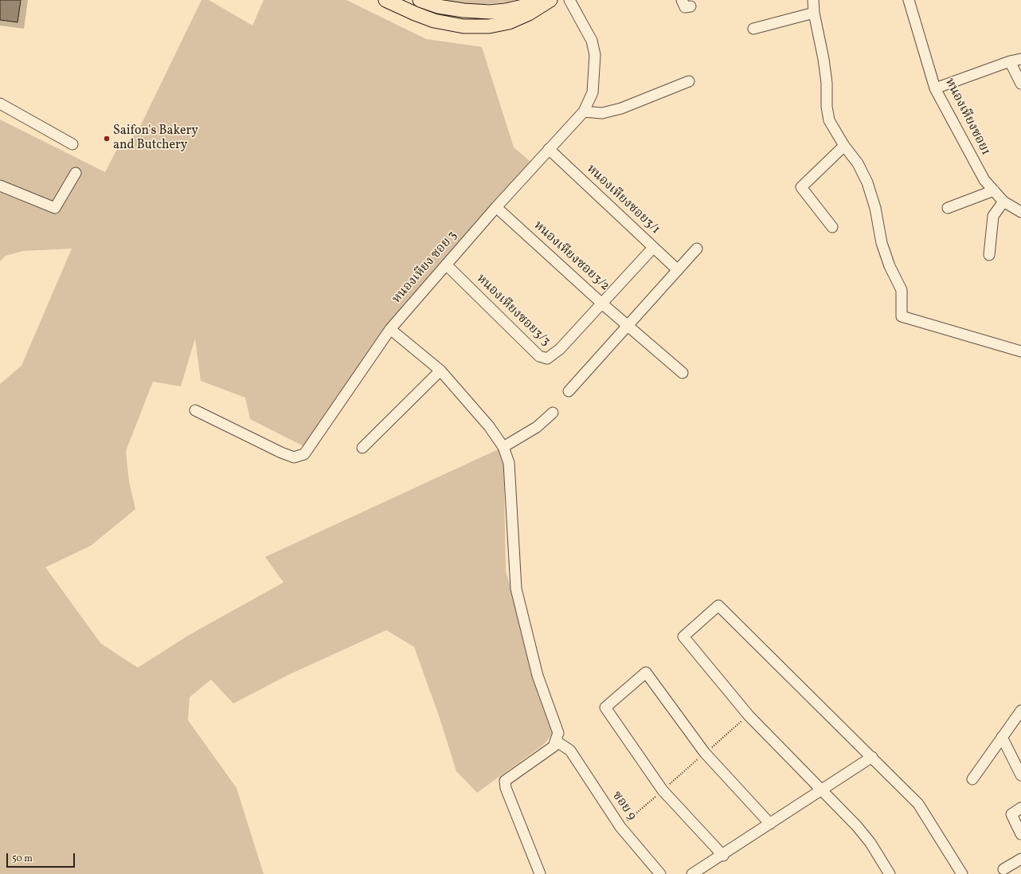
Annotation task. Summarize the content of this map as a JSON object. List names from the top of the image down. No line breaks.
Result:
{"streets":{"street":["หนองเหียงซอย1","หนองเหียงซอย3/1","หนองเหียงซอย3/2","หนองเหียง ซอย 3","หนองเหียงซอย3/3","ซอย 9"]},"crossings":[["หนองเหียงซอย3/1","หนองเหียง ซอย 3"],["หนองเหียงซอย3/2","หนองเหียง ซอย 3"],["หนองเหียงซอย3/2","หนองเหียงซอย3/3"],["หนองเหียง ซอย 3","หนองเหียงซอย3/3"]],"places":["Saifon's Bakery and Butchery"],"scale_bar":"50 m"}
